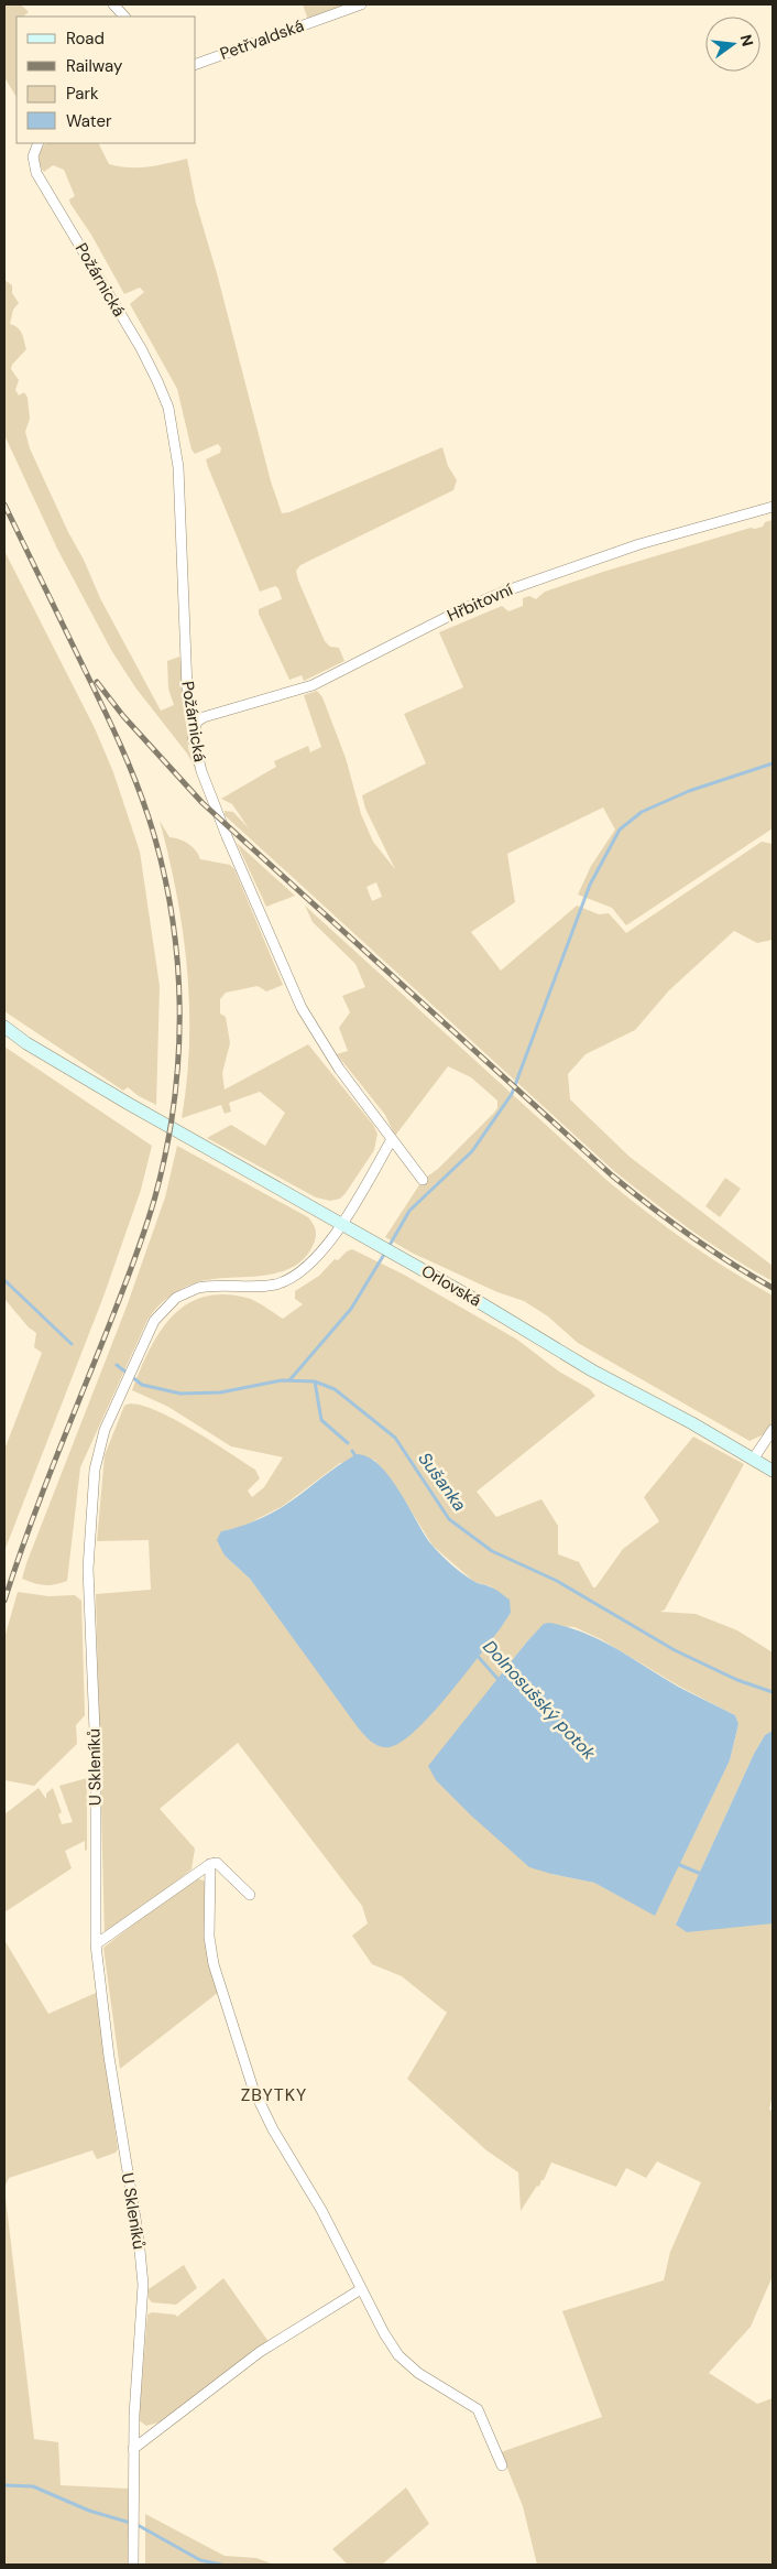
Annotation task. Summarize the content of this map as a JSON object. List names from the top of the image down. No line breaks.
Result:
{"streets":{"main road":["Orlovská"],"street":["Petřvaldská","Požárnická","Hřbitovní","U Skleníků"]},"crossings":[["Požárnická","Hřbitovní"],["Orlovská","U Skleníků"]],"districts":["ZBYTKY"],"water":["Sušanka","Dolnosušský potok"],"legend":["Road","Railway","Park","Water"],"north":"right"}
